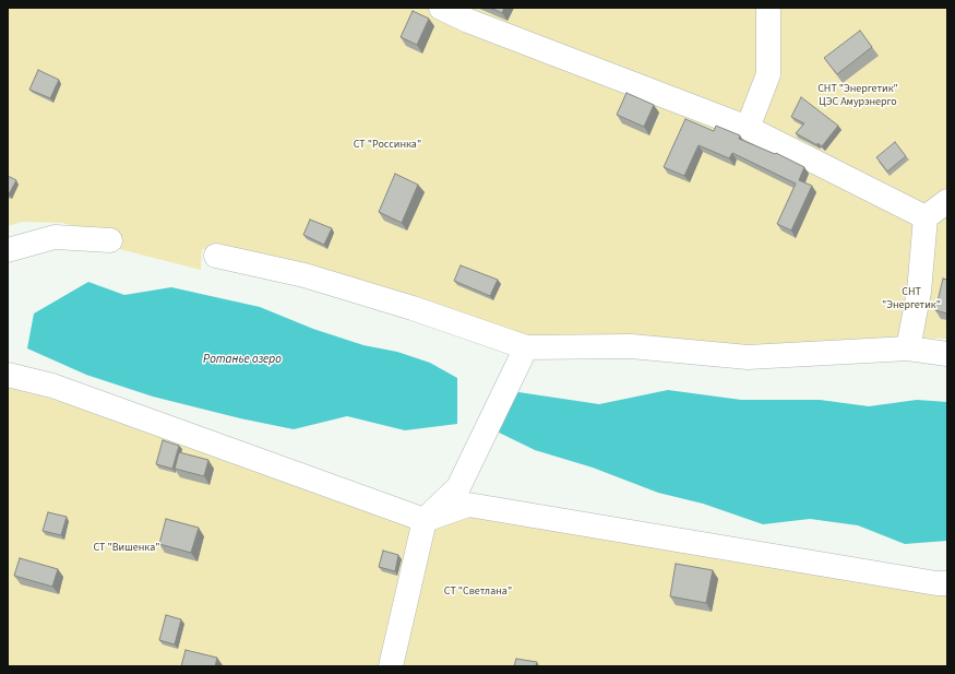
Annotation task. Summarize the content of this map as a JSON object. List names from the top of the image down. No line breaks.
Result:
{"water":["Ротанье озеро"],"parks":["СНТ \"Энергетик\" ЦЭС Амурэнерго","СТ \"Россинка\"","СНТ \"Энергетик\"","СТ \"Вишенка\"","СТ \"Светлана\""]}
